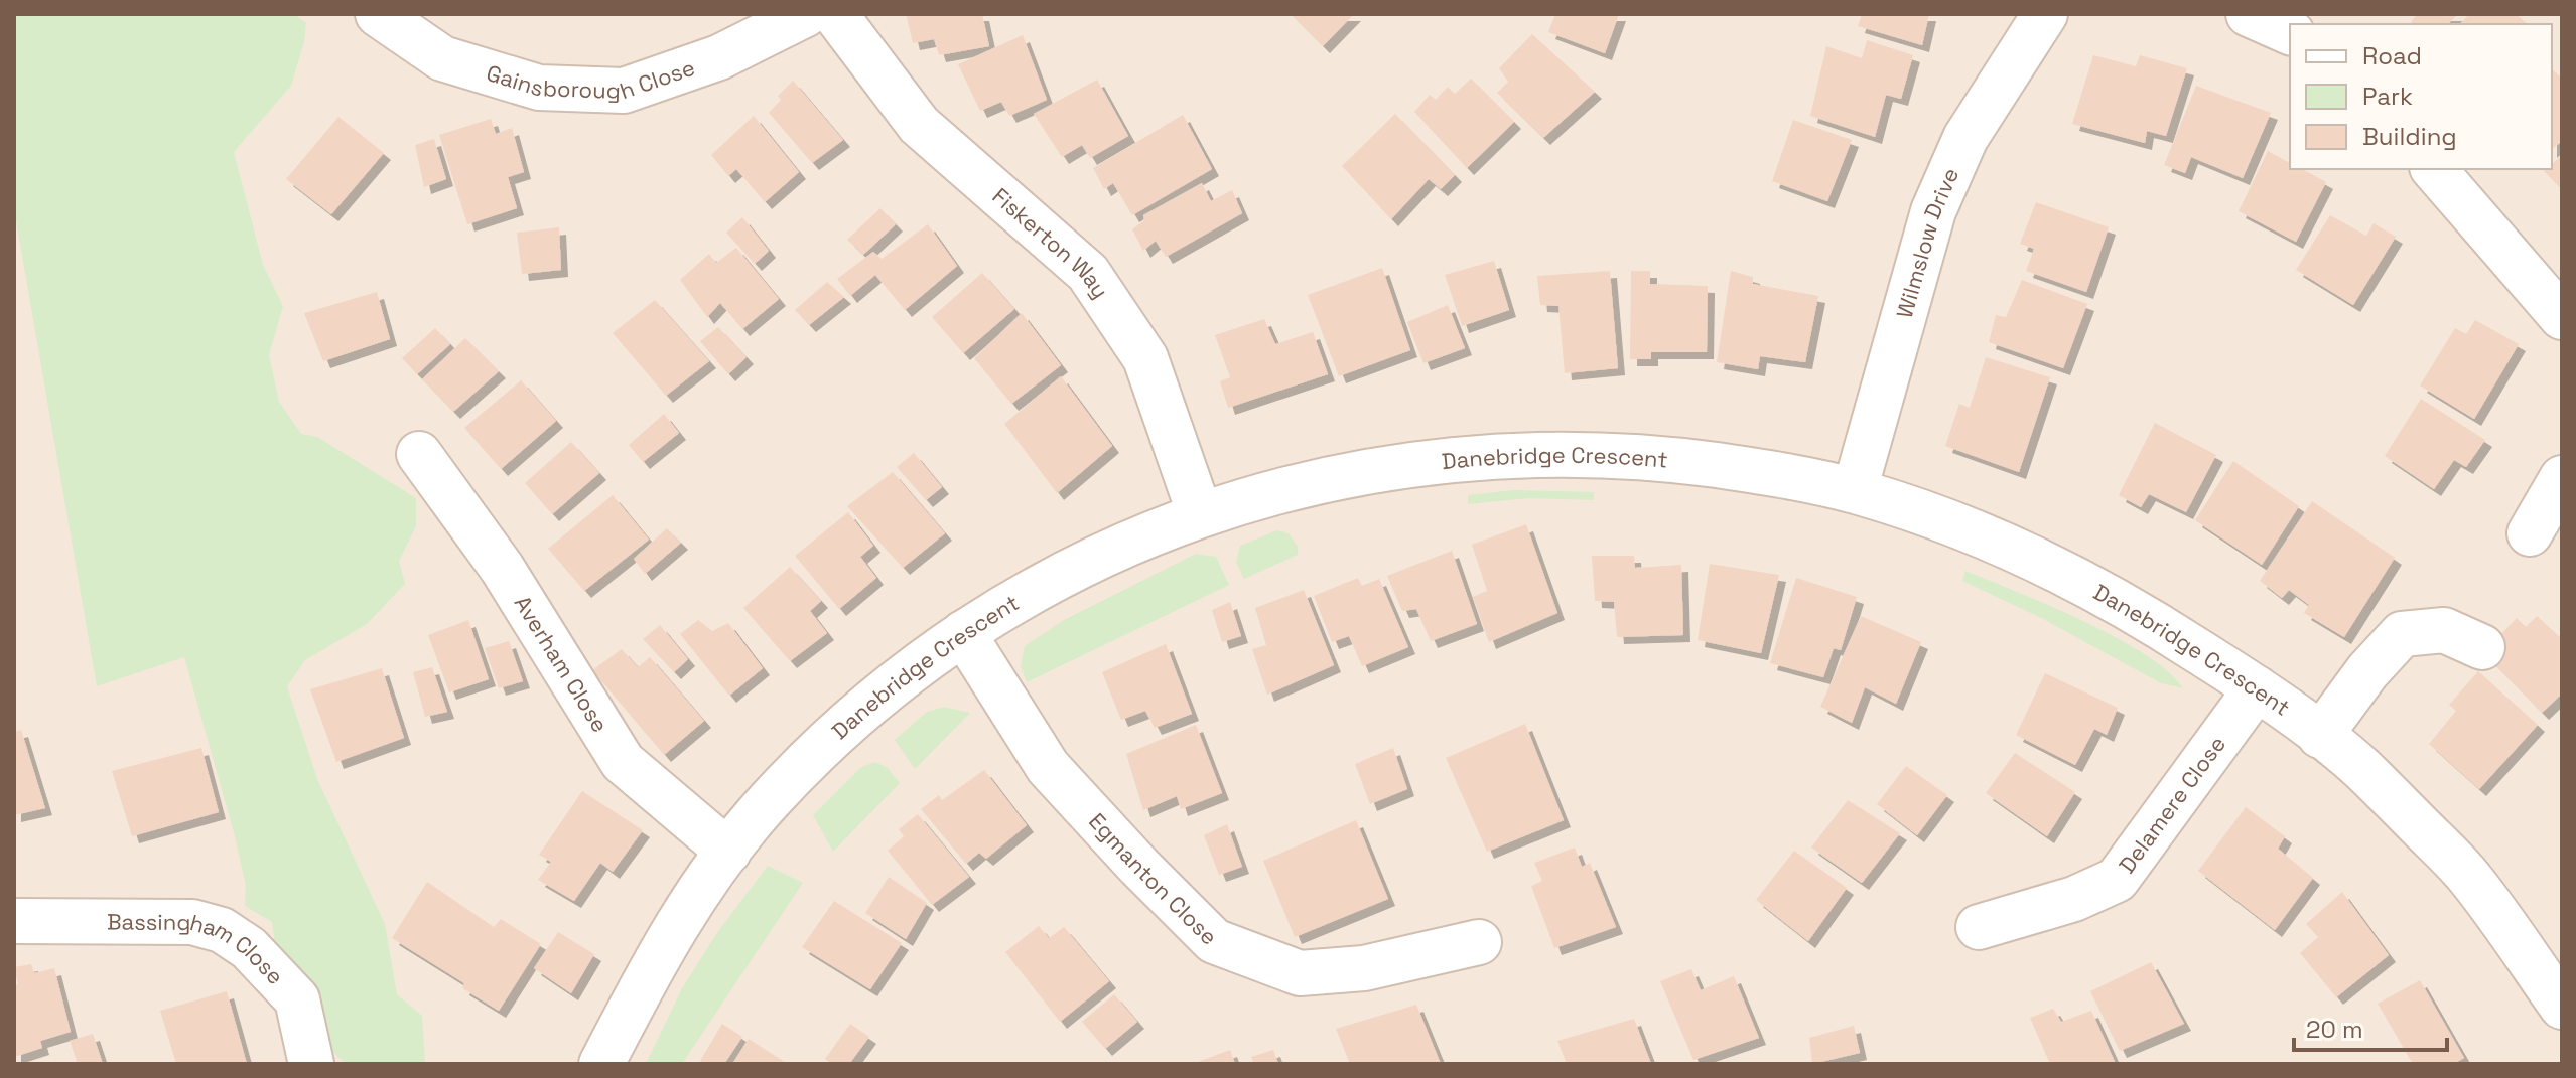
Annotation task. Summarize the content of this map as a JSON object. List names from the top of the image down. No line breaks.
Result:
{"streets":{"street":["Gainsborough Close","Wilmslow Drive","Fiskerton Way","Danebridge Crescent","Averham Close","Delamere Close","Egmanton Close","Bassingham Close"]},"crossings":[["Wilmslow Drive","Danebridge Crescent"],["Fiskerton Way","Danebridge Crescent"],["Danebridge Crescent","Averham Close"],["Danebridge Crescent","Delamere Close"],["Danebridge Crescent","Egmanton Close"]],"legend":["Road","Park","Building"],"scale_bar":"20 m"}
